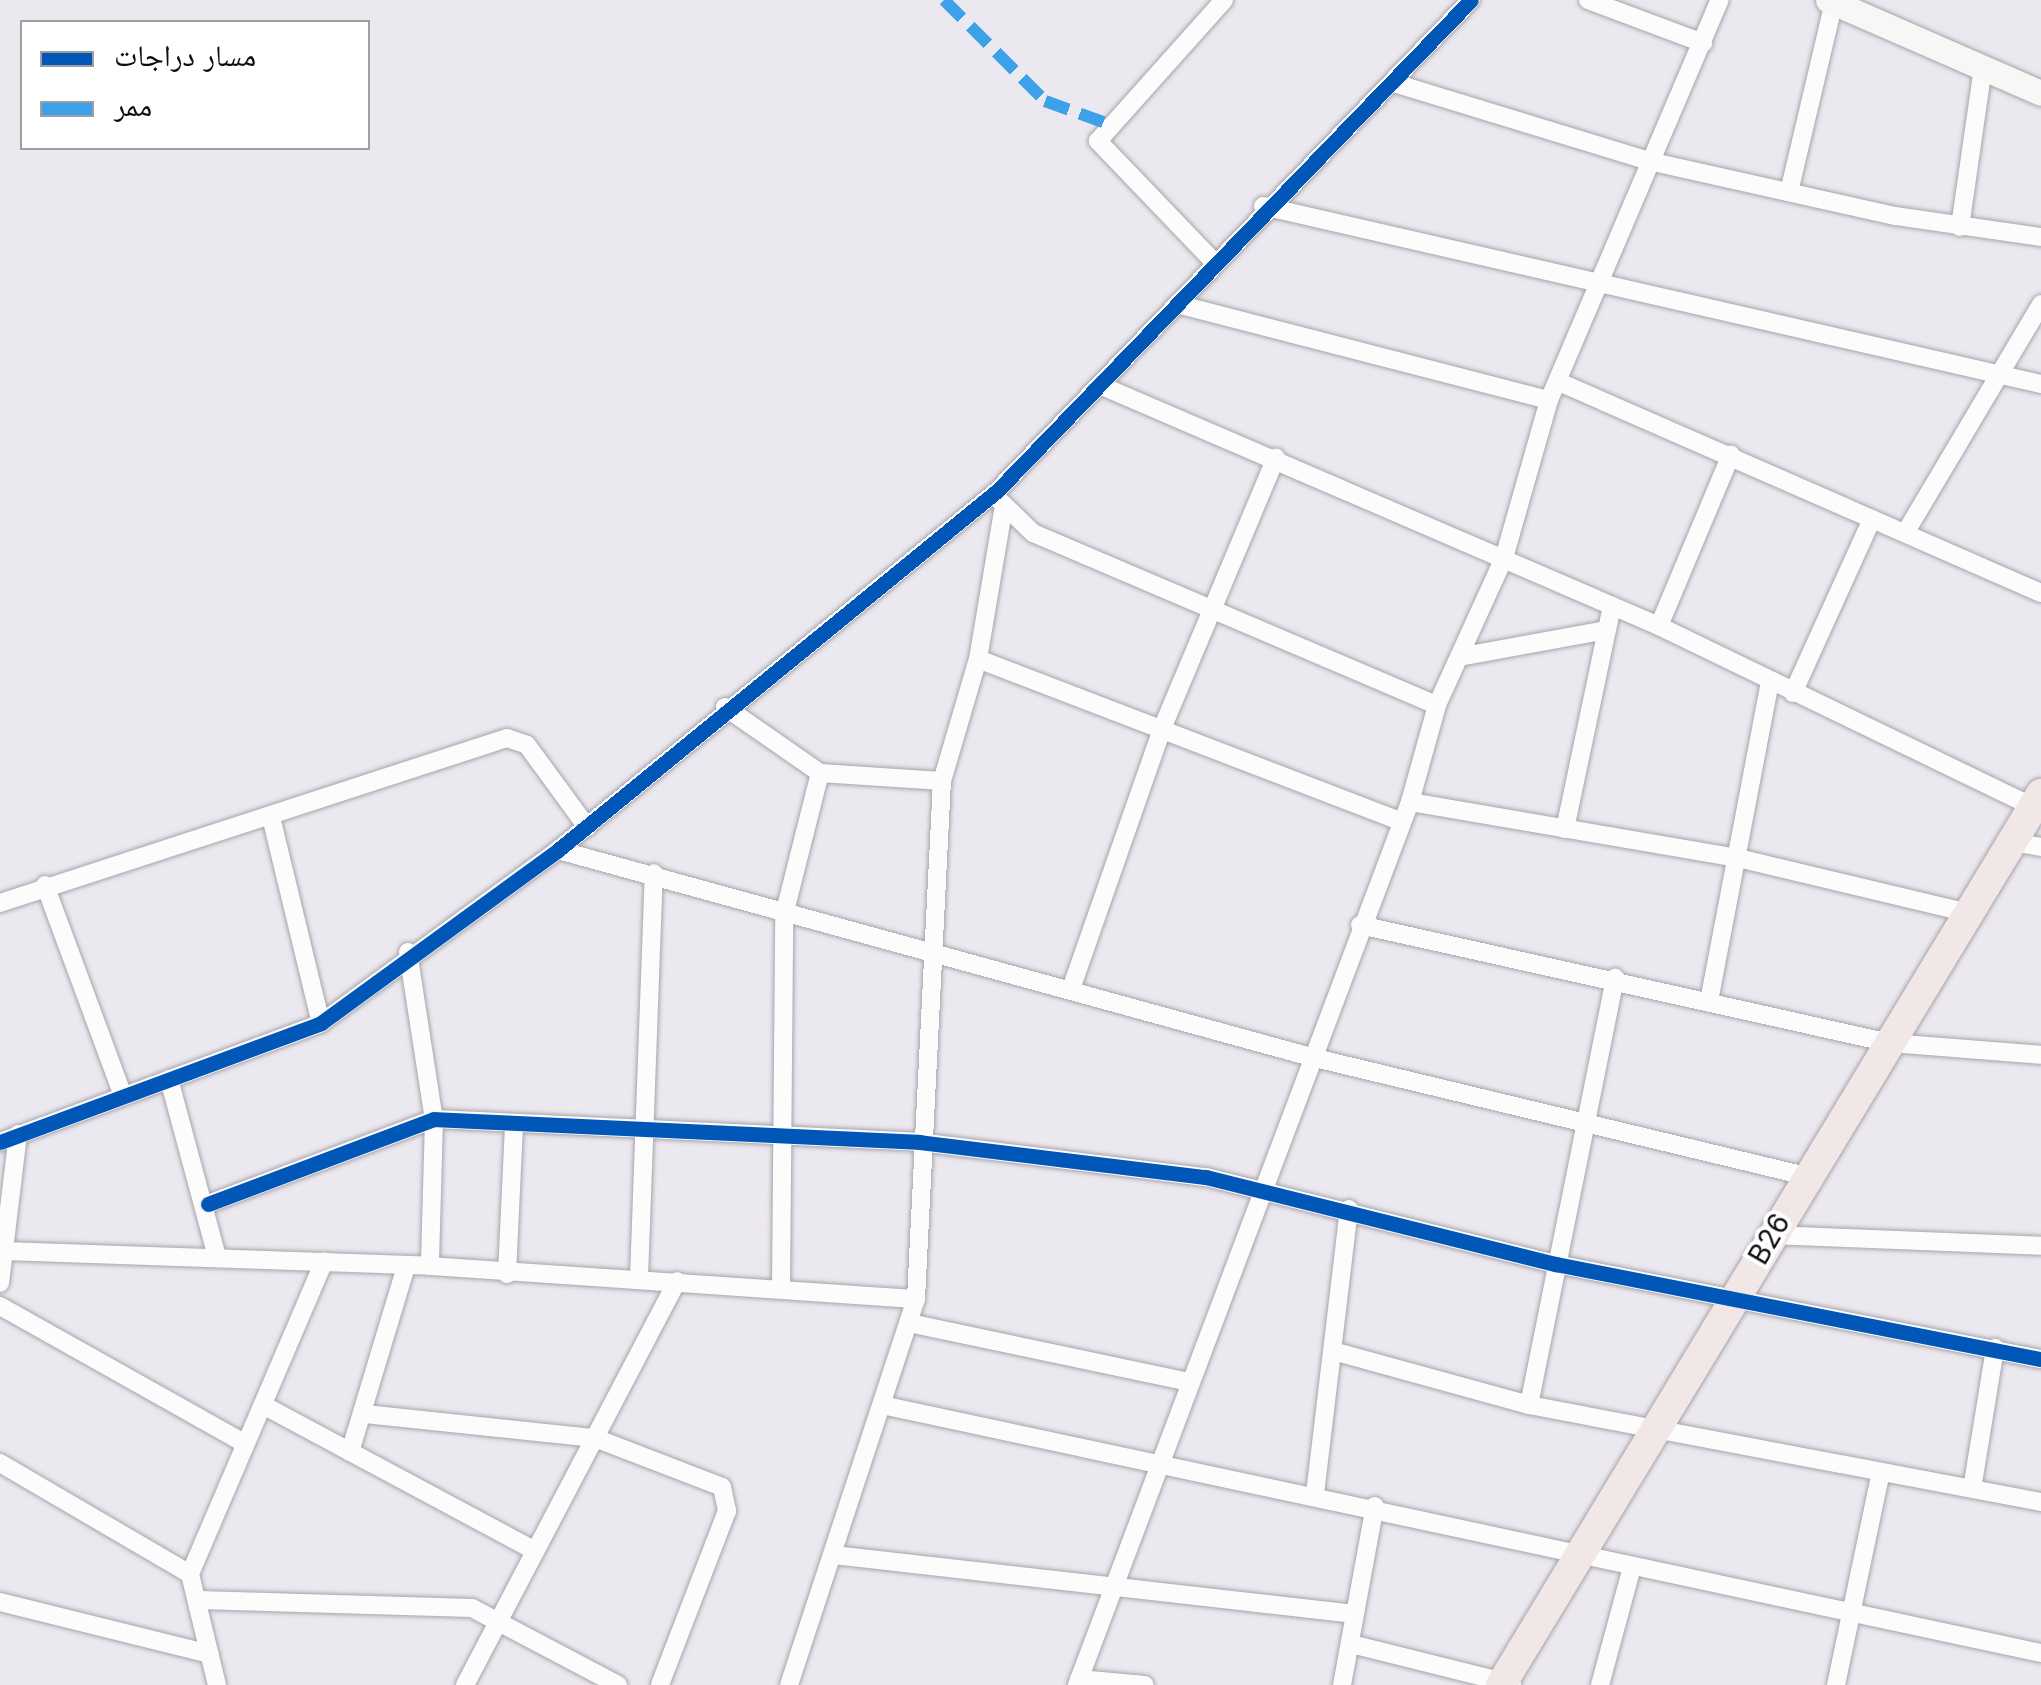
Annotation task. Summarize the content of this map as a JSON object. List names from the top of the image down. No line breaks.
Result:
{"streets":{"highway":["B26"]},"legend":["مسار دراجات","ممر"]}
